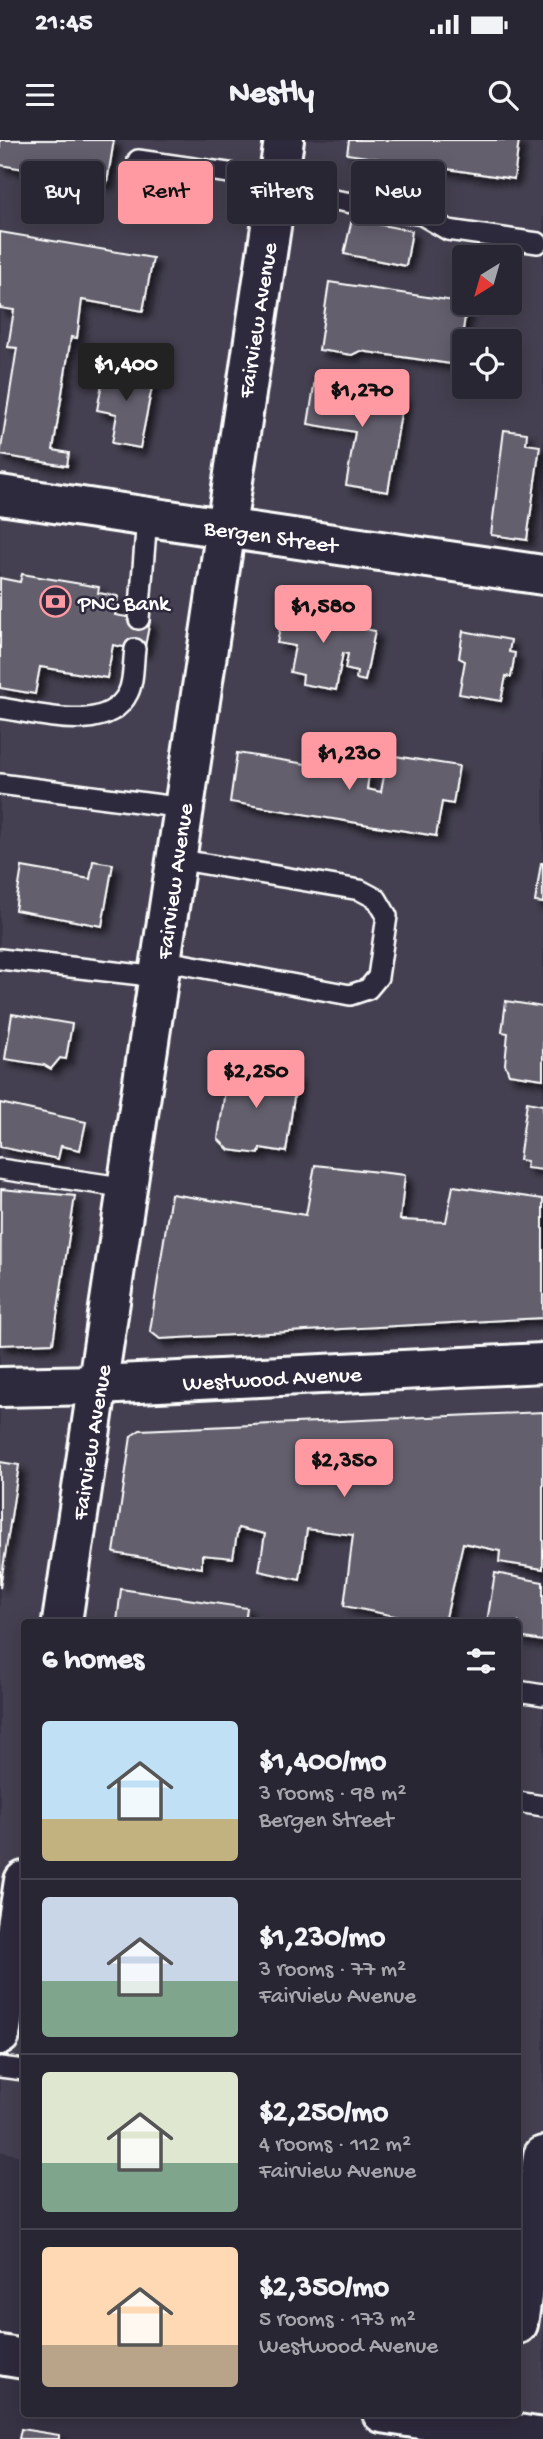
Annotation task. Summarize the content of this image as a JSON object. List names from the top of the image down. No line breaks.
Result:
{"streets":{"street":["Fairview Avenue","Bergen Street","Westwood Avenue"]},"crossings":[["Fairview Avenue","Bergen Street"],["Fairview Avenue","Westwood Avenue"]],"places":{"bank":["PNC Bank"]},"north":"bottom left","page":{"status":"21:45","header":"Nestly","chip":["Buy","Rent","Filters","New"],"price":["$1,400","$1,270","$1,580","$1,230","$2,250","$2,350"],"heading":"6 homes","list":[{"name":"$1,400/mo","note":"3 rooms · 98 m² · Bergen Street"},{"name":"$1,230/mo","note":"3 rooms · 77 m² · Fairview Avenue"},{"name":"$2,250/mo","note":"4 rooms · 112 m² · Fairview Avenue"},{"name":"$2,350/mo","note":"5 rooms · 173 m² · Westwood Avenue"}]}}
